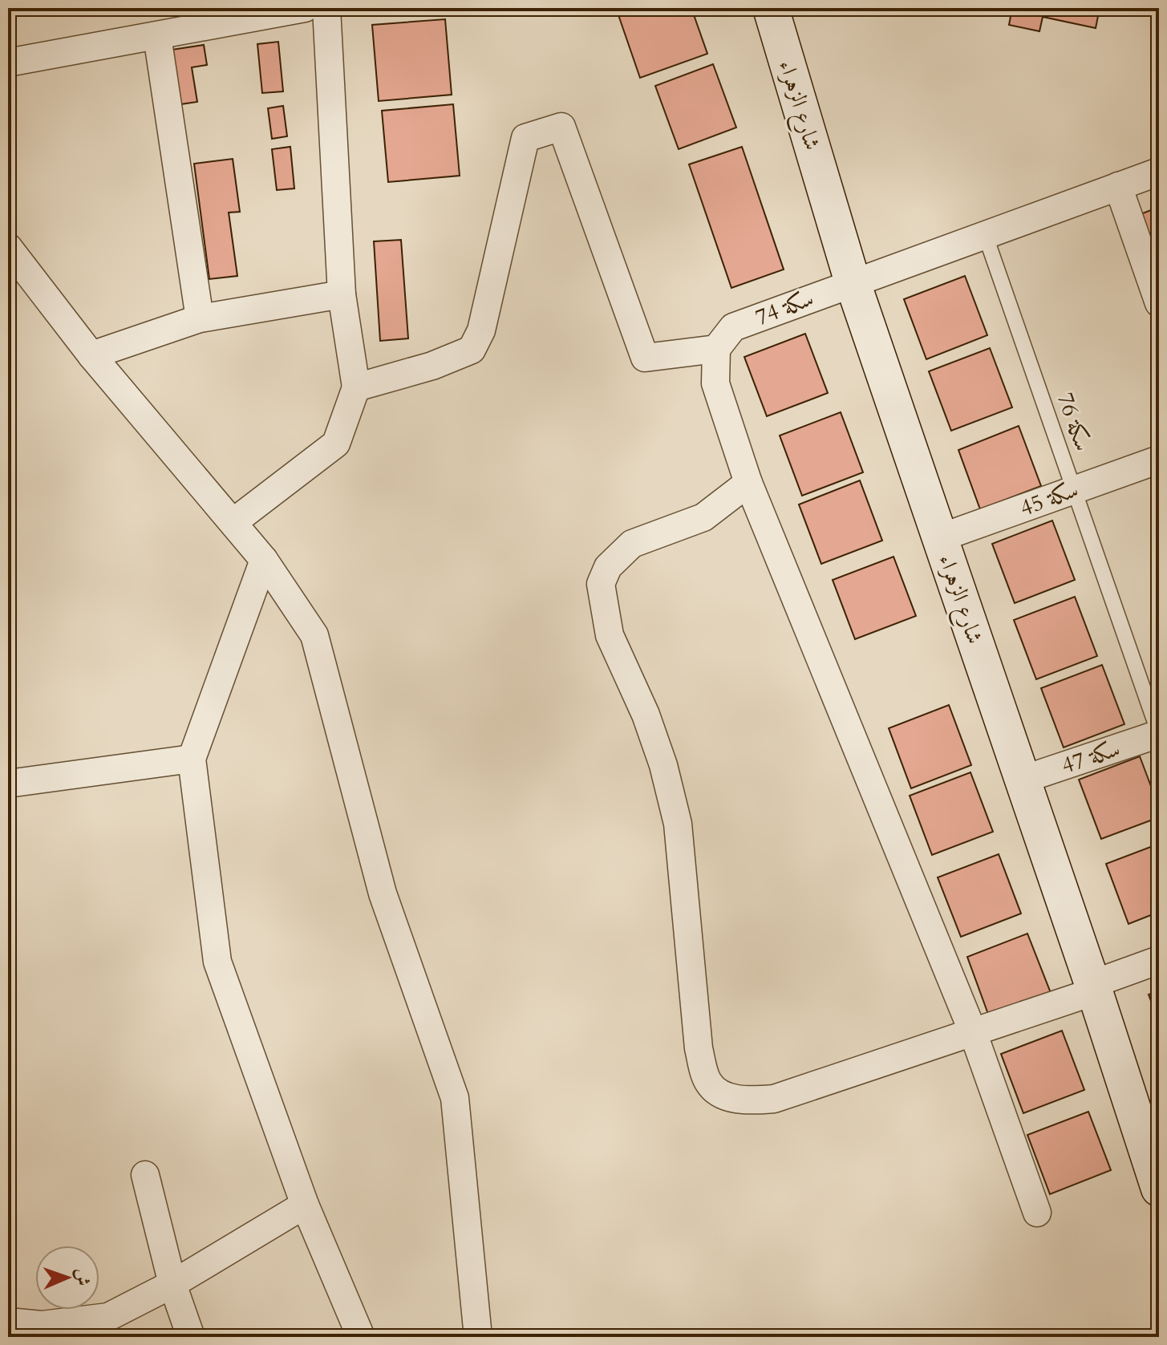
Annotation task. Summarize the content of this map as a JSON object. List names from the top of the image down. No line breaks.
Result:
{"streets":{"street":["شارع الزهراء","سكة 74","سكة 45","سكة 47"],"lane":["سكة 76"]},"crossings":[["شارع الزهراء","سكة 74"],["شارع الزهراء","سكة 45"],["شارع الزهراء","سكة 47"],["سكة 74","سكة 76"],["سكة 76","سكة 45"],["سكة 76","سكة 47"]],"north":"right"}
